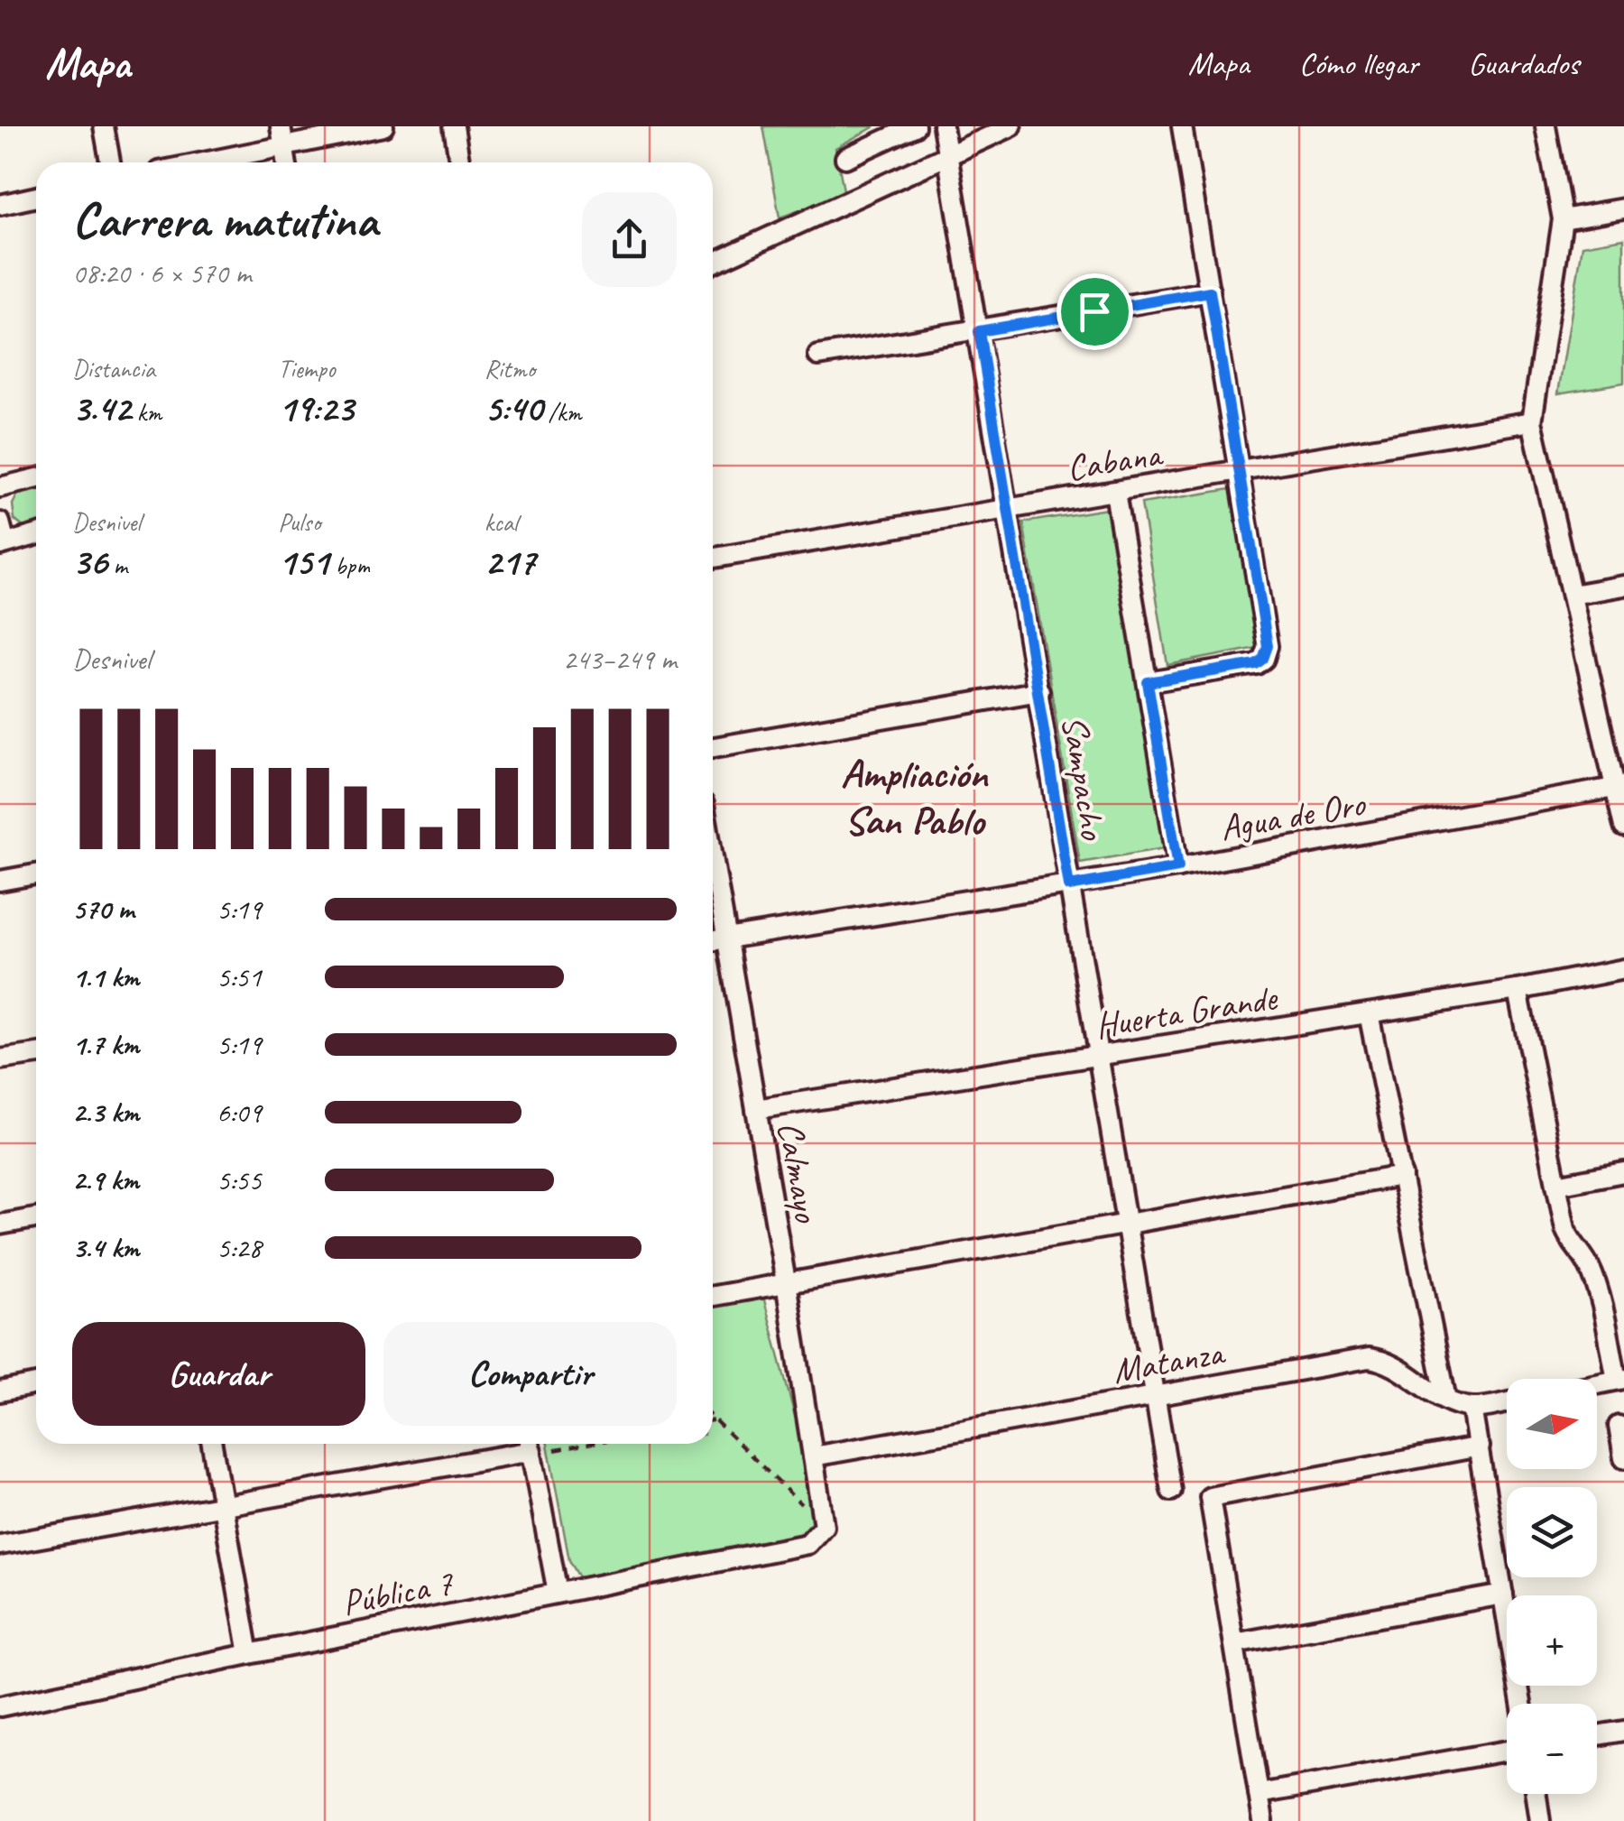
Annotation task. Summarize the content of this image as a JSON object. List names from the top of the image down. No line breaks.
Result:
{"streets":{"street":["Cabana","Sampacho","Agua de Oro","Huerta Grande","Calmayo","Matanza","Pública 7"]},"crossings":[["Cabana","Sampacho"],["Sampacho","Agua de Oro"],["Sampacho","Huerta Grande"],["Sampacho","Matanza"],["Agua de Oro","Calmayo"],["Huerta Grande","Calmayo"],["Calmayo","Matanza"],["Calmayo","Pública 7"]],"districts":["Ampliación San Pablo"],"north":"right","page":{"header":"Mapa","nav":["Mapa","Cómo llegar","Guardados"],"heading":["Carrera matutina","08:20 · 6 × 570 m"],"stats":[["Distancia","3.42 km"],["Tiempo","19:23"],["Ritmo","5:40 /km"],["Desnivel","36 m"],["Pulso","151 bpm"],["kcal","217"]],"chart":["Desnivel","243–249 m"],"list":[{"name":"570 m","note":"5:19"},{"name":"1.1 km","note":"5:51"},{"name":"1.7 km","note":"5:19"},{"name":"2.3 km","note":"6:09"},{"name":"2.9 km","note":"5:55"},{"name":"3.4 km","note":"5:28"}],"buttons":["Guardar","Compartir"],"map_buttons":["+","−"]}}
